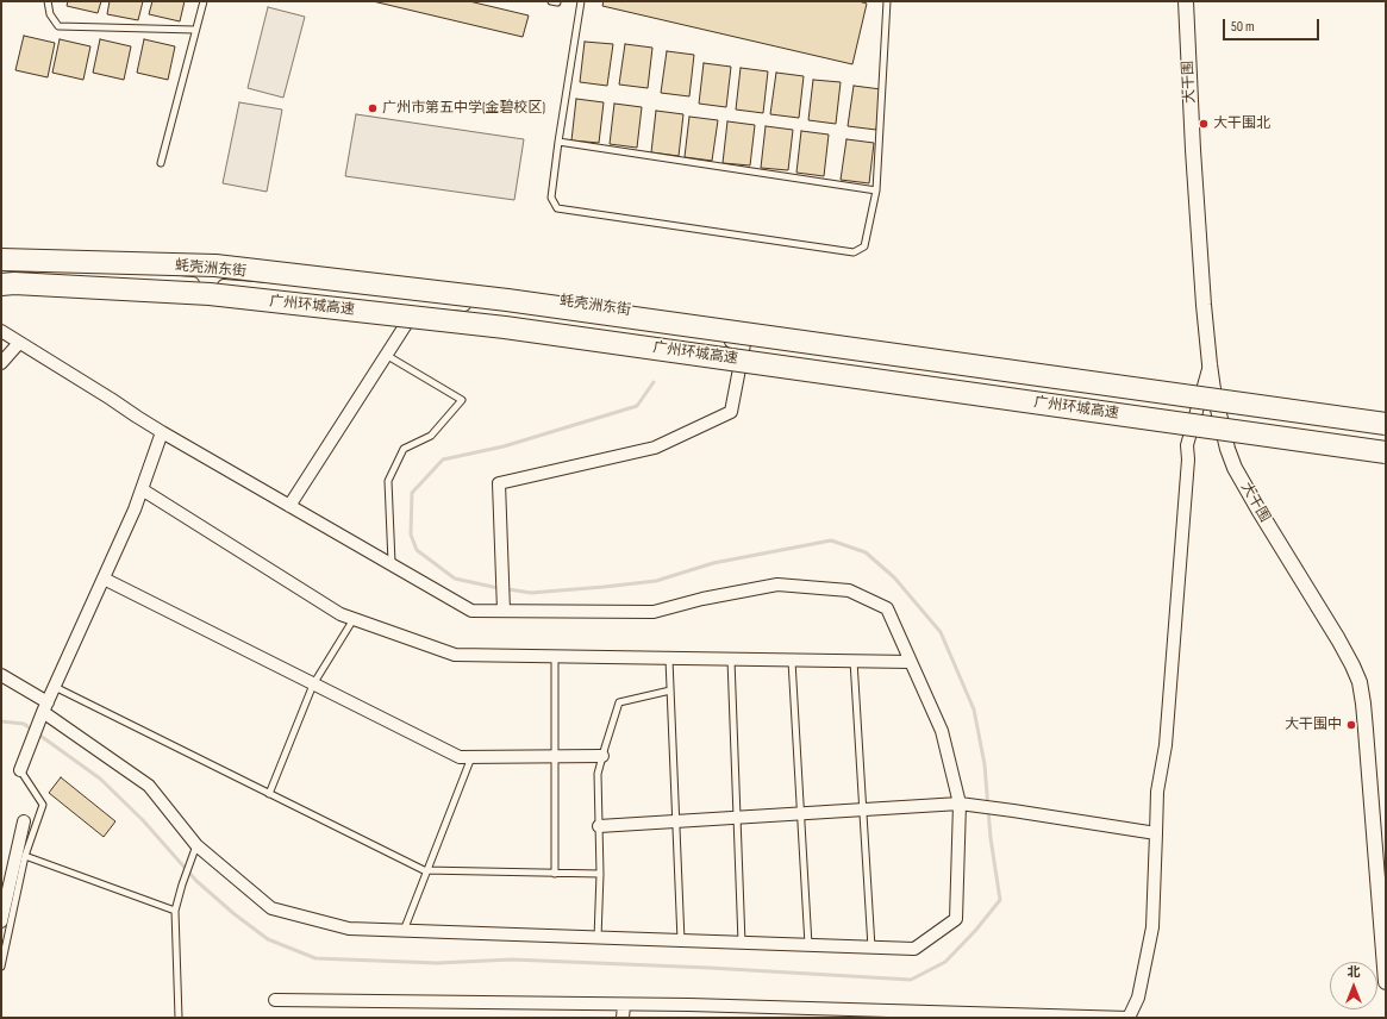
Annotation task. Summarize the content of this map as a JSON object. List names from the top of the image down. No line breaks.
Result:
{"streets":{"highway":["广州环城高速"],"street":["大干围","蚝壳洲东街"]},"places":["广州市第五中学(金碧校区)","大干围北","大干围中"],"scale_bar":"50 m","north":"top"}
